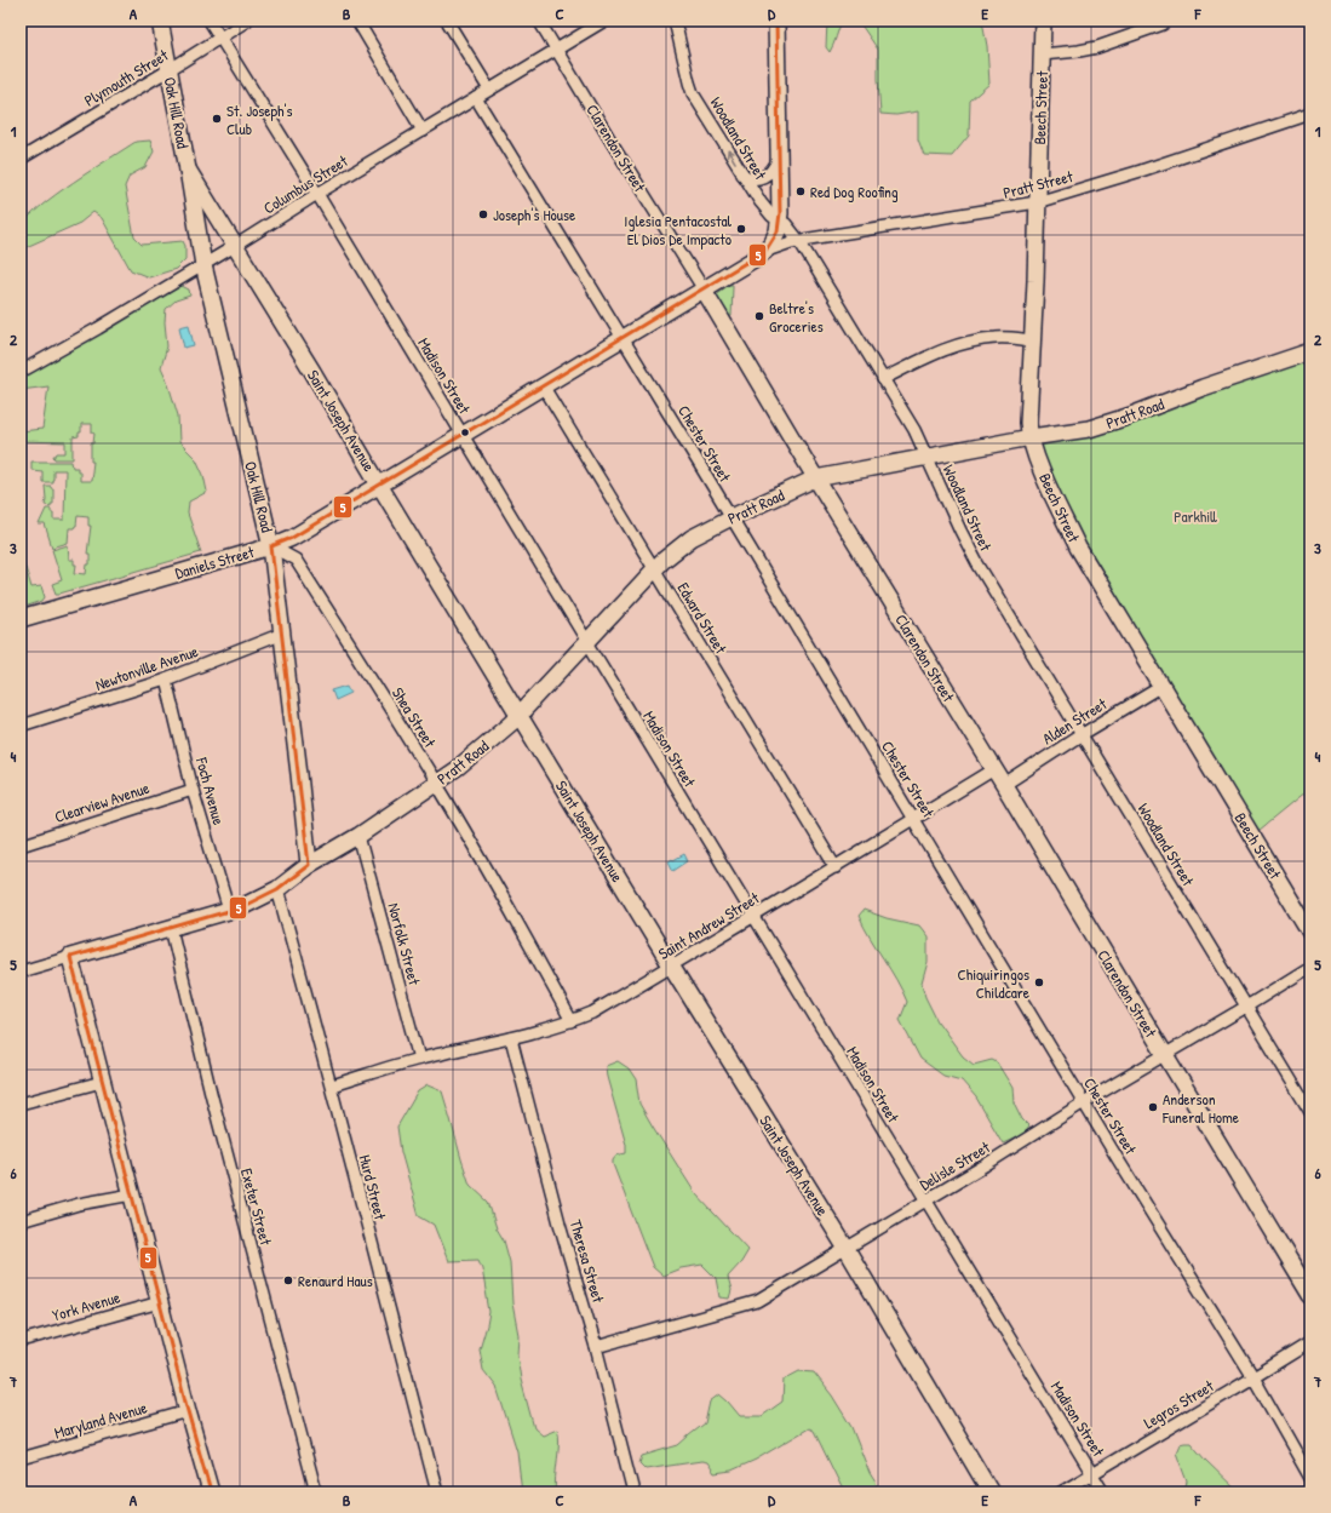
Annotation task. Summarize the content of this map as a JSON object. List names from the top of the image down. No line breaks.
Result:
{"streets":{"street":["Plymouth Street","Beech Street","Oak Hill Road","Woodland Street","Clarendon Street","Columbus Street","Pratt Street","Madison Street","Pratt Road","Saint Joseph Avenue","Chester Street","Daniels Street","Edward Street","Newtonville Avenue","Shea Street","Alden Street","Foch Avenue","Clearview Avenue","Saint Andrew Street","Norfolk Street","Delisle Street","Hurd Street","Exeter Street","Theresa Street","York Avenue","Legros Street","Maryland Avenue"]},"crossings":[["Plymouth Street","Oak Hill Road"],["Plymouth Street","Madison Street"],["Beech Street","Pratt Street"],["Beech Street","Pratt Road"],["Beech Street","Alden Street"],["Oak Hill Road","Columbus Street"],["Oak Hill Road","Pratt Road"],["Oak Hill Road","Saint Joseph Avenue"],["Oak Hill Road","Daniels Street"],["Oak Hill Road","Newtonville Avenue"],["Oak Hill Road","Shea Street"],["Woodland Street","Pratt Street"],["Woodland Street","Pratt Road"],["Woodland Street","Daniels Street"],["Woodland Street","Alden Street"],["Woodland Street","Delisle Street"],["Clarendon Street","Columbus Street"],["Clarendon Street","Pratt Road"],["Clarendon Street","Daniels Street"],["Clarendon Street","Alden Street"],["Clarendon Street","Saint Andrew Street"],["Clarendon Street","Delisle Street"],["Columbus Street","Madison Street"],["Columbus Street","Saint Joseph Avenue"],["Columbus Street","Chester Street"],["Pratt Street","Daniels Street"],["Madison Street","Pratt Road"],["Madison Street","Daniels Street"],["Madison Street","Saint Andrew Street"],["Madison Street","Delisle Street"],["Madison Street","Legros Street"],["Pratt Road","Saint Joseph Avenue"],["Pratt Road","Chester Street"],["Pratt Road","Edward Street"],["Pratt Road","Shea Street"],["Pratt Road","Norfolk Street"],["Saint Joseph Avenue","Daniels Street"],["Saint Joseph Avenue","Saint Andrew Street"],["Saint Joseph Avenue","Delisle Street"],["Chester Street","Daniels Street"],["Chester Street","Saint Andrew Street"],["Chester Street","Delisle Street"],["Chester Street","Legros Street"],["Daniels Street","Edward Street"],["Daniels Street","Shea Street"],["Edward Street","Saint Andrew Street"],["Newtonville Avenue","Foch Avenue"],["Shea Street","Saint Andrew Street"],["Foch Avenue","Clearview Avenue"],["Saint Andrew Street","Norfolk Street"],["Saint Andrew Street","Hurd Street"],["Saint Andrew Street","Theresa Street"],["Delisle Street","Theresa Street"]],"parks":["Parkhill"],"places":["St. Joseph's Club","Red Dog Roofing","Joseph's House","Iglesia Pentacostal El Dios De Impacto","Beltre's Groceries","Chiquiringos Childcare","Anderson Funeral Home","Renaurd Haus"],"lines":["transit line 5"],"grid":{"columns":["A","B","C","D","E","F"],"rows":["1","2","3","4","5","6","7"]}}
